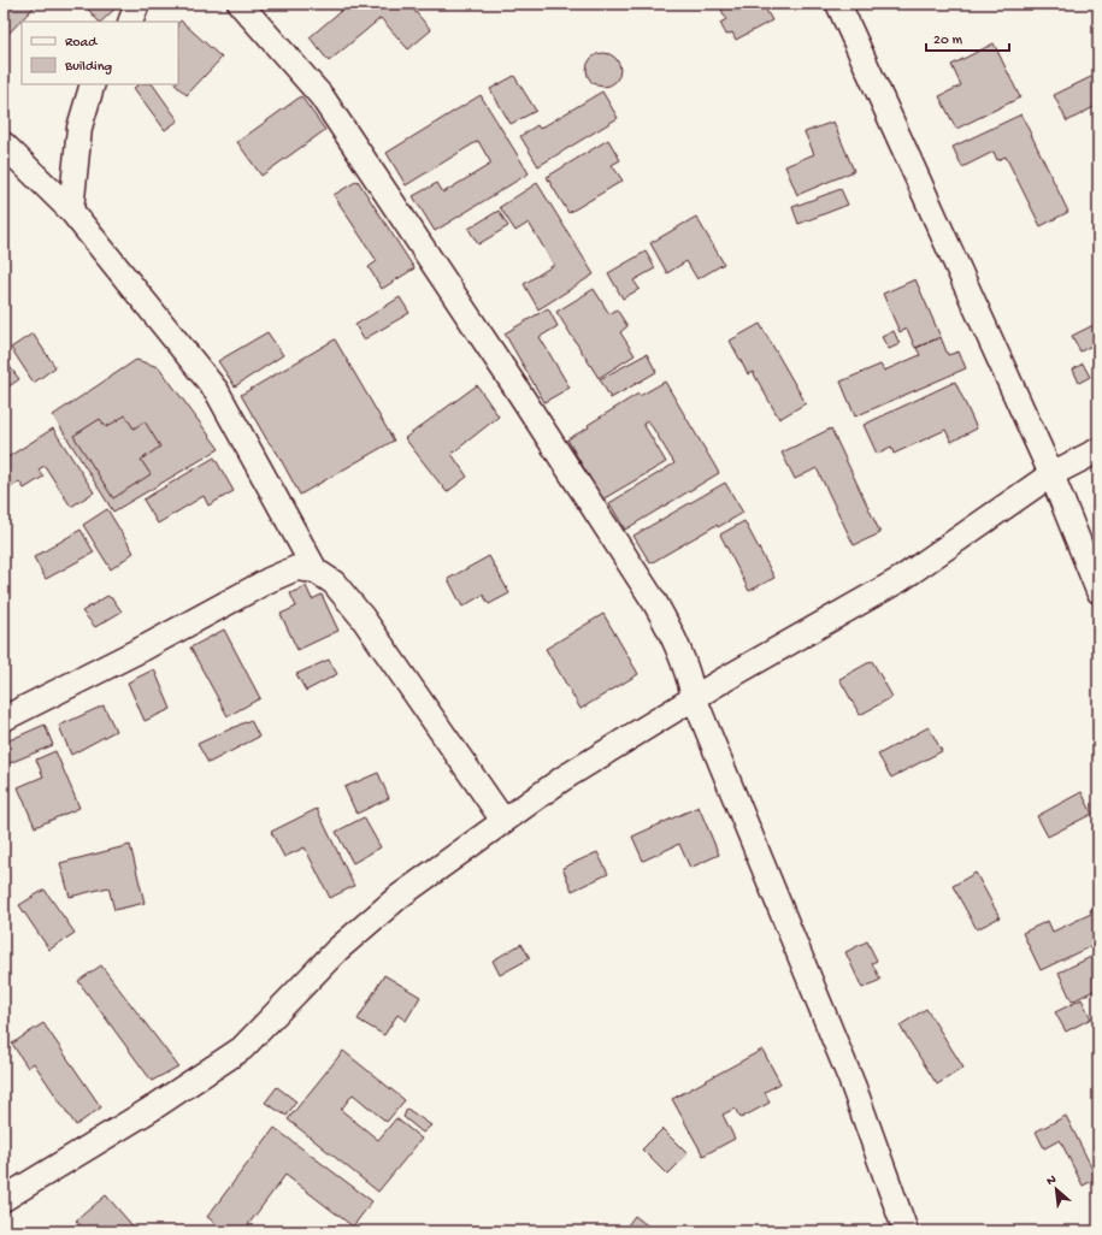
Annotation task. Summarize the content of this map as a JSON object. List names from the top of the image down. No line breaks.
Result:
{"legend":["Road","Building"],"scale_bar":"20 m","north":"top left"}
